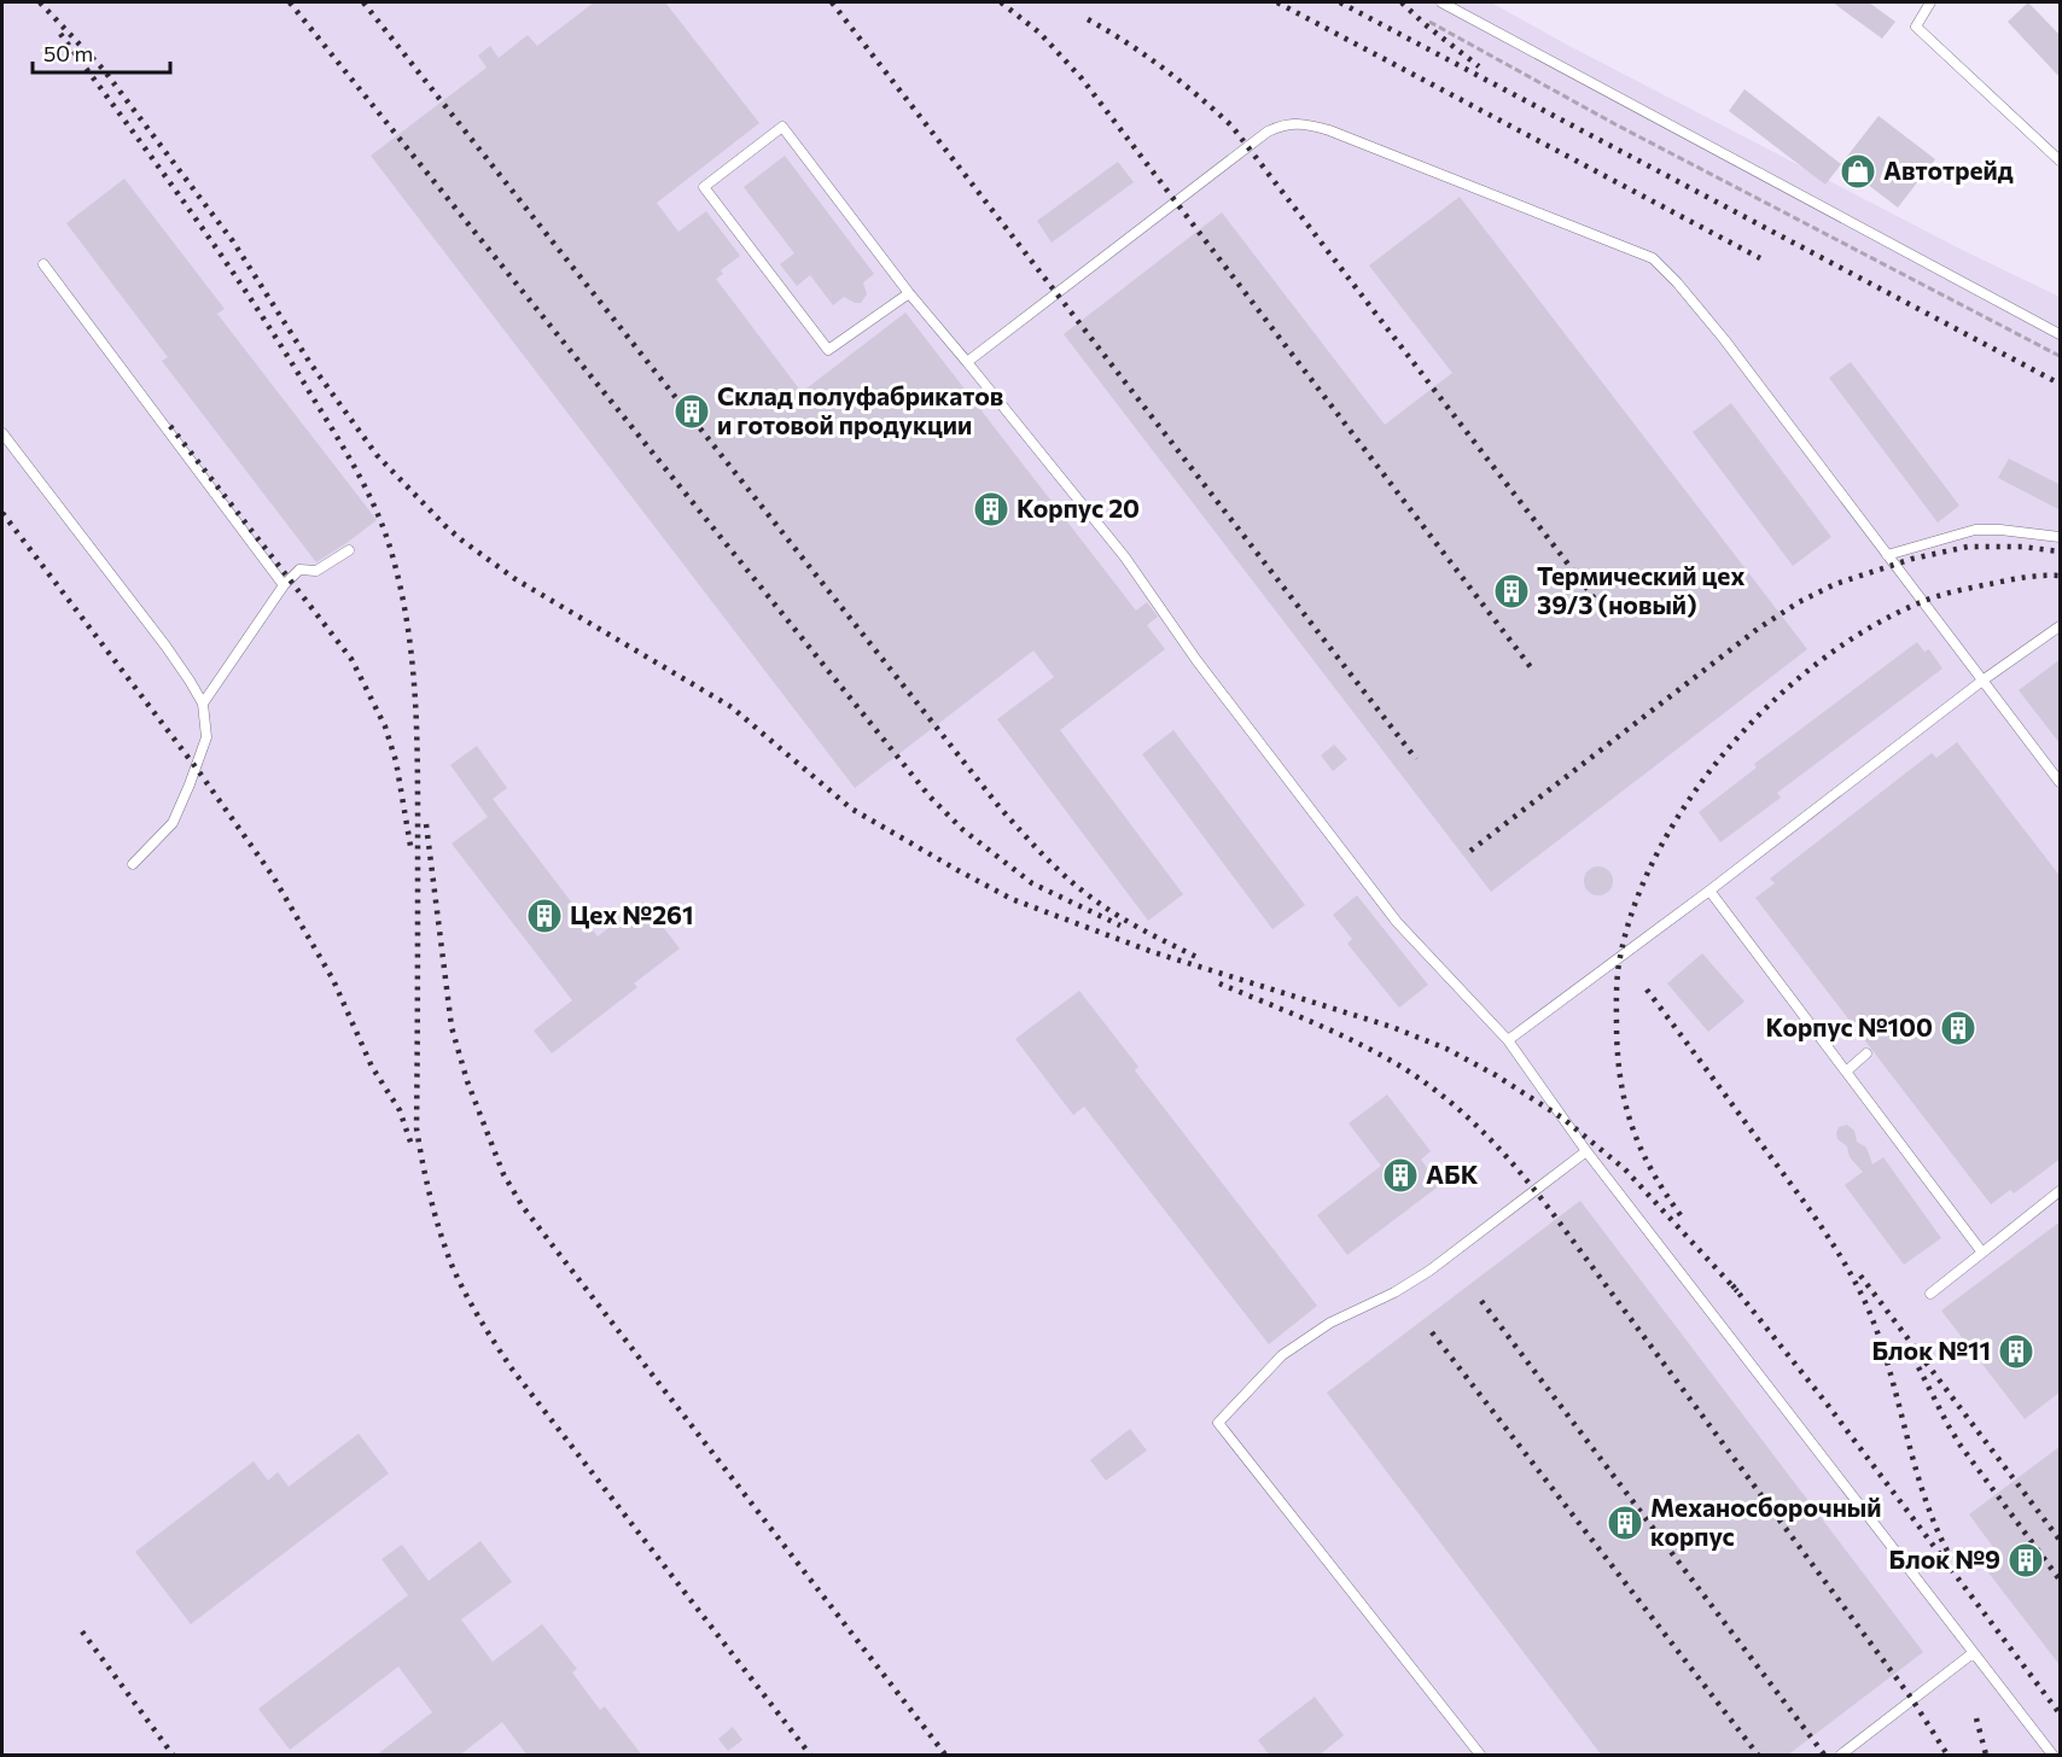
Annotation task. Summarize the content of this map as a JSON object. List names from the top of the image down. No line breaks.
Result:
{"places":{"shop":["Автотрейд"],"building":["Склад полуфабрикатов и готовой продукции","Корпус 20","Термический цех 39/3 (новый)","Цех №261","Корпус №100","АБК","Блок №11","Механосборочный корпус","Блок №9"]},"scale_bar":"50 m"}
